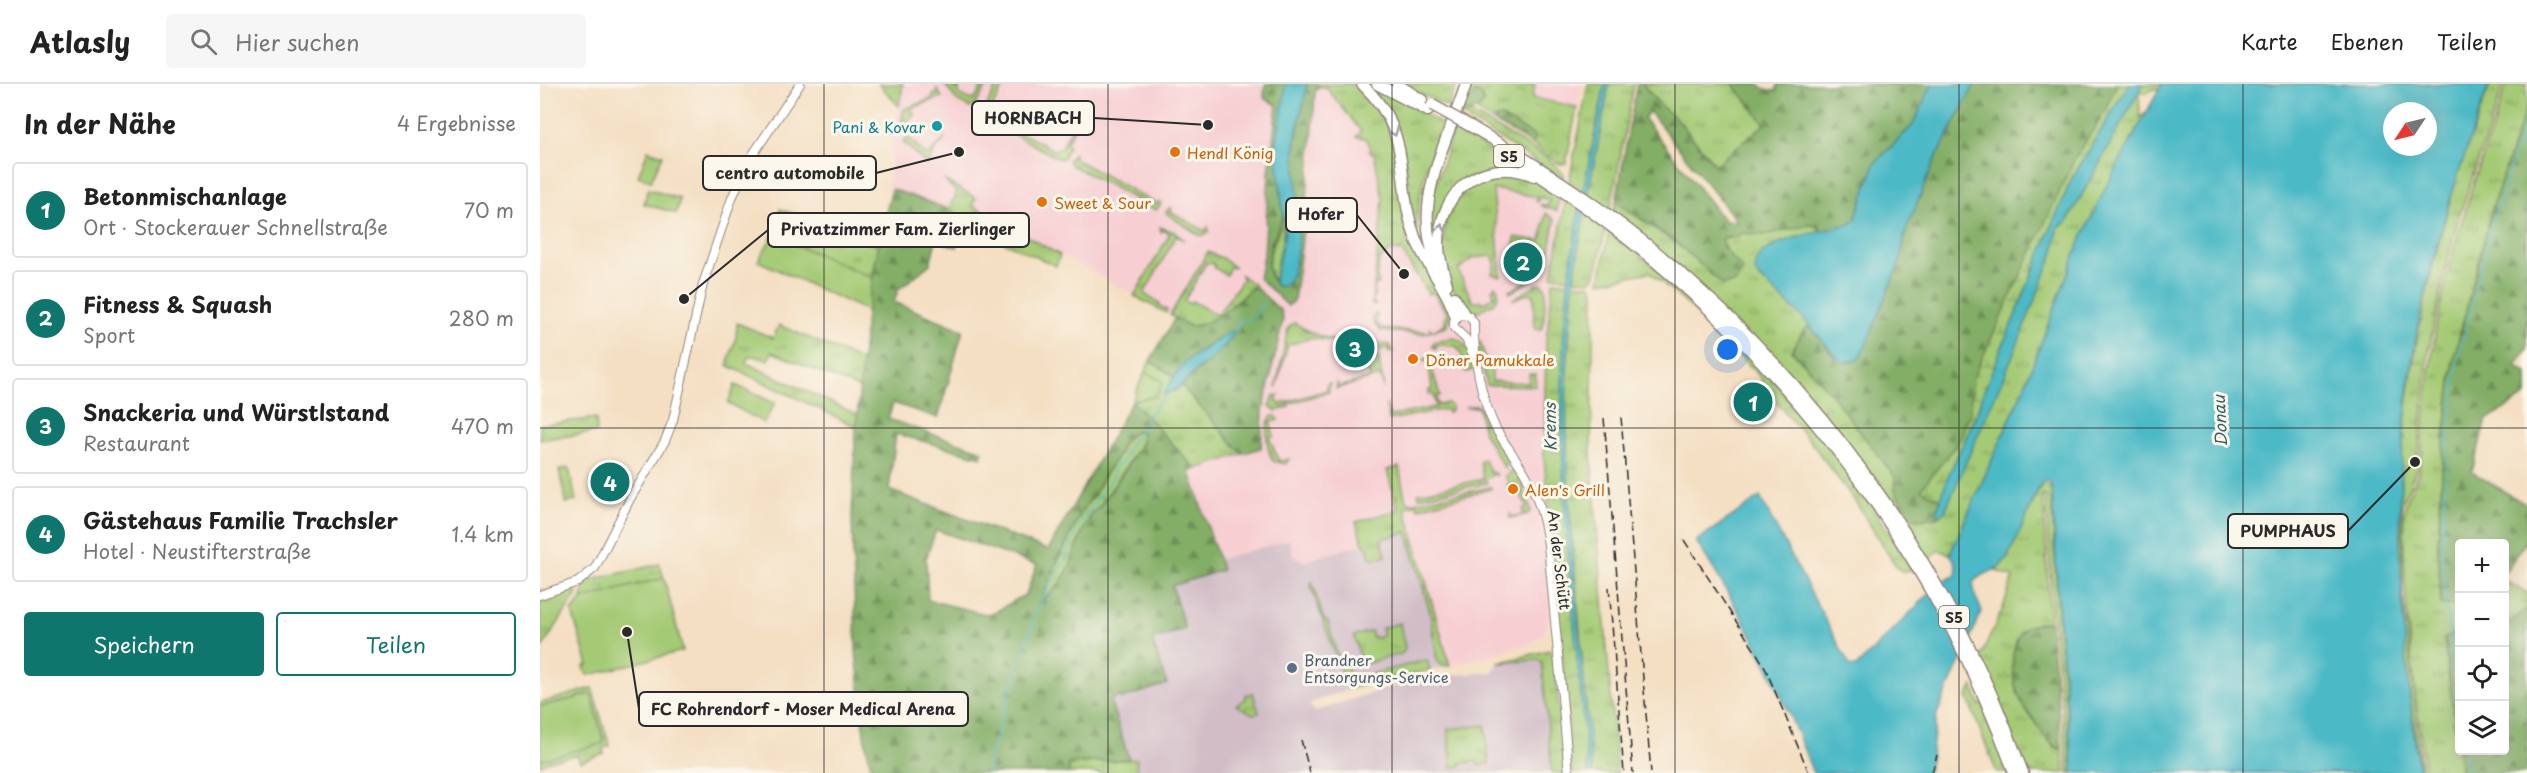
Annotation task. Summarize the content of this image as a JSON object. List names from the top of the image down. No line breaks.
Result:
{"streets":{"highway":["S5"],"street":["An der Schütt"]},"water":["Donau","Krems"],"places":["HORNBACH","Pani & Kovar","centro automobile","Hendl König","Sweet & Sour","Hofer","Privatzimmer Fam. Zierlinger","Döner Pamukkale","PUMPHAUS","Alen's Grill","FC Rohrendorf - Moser Medical Arena","Brandner Entsorgungs-Service"],"north":"bottom left","page":{"header":"Atlasly","search":"Hier suchen","nav":["Karte","Ebenen","Teilen"],"heading":["In der Nähe","4 Ergebnisse"],"list":[{"mark":"1","name":"Betonmischanlage","note":"Ort · Stockerauer Schnellstraße","value":"70 m"},{"mark":"2","name":"Fitness & Squash","note":"Sport","value":"280 m"},{"mark":"3","name":"Snackeria und Würstlstand","note":"Restaurant","value":"470 m"},{"mark":"4","name":"Gästehaus Familie Trachsler","note":"Hotel · Neustifterstraße","value":"1.4 km"}],"pins":["2","3","1","4"],"map_buttons":["+","−"],"buttons":["Speichern","Teilen"]}}
